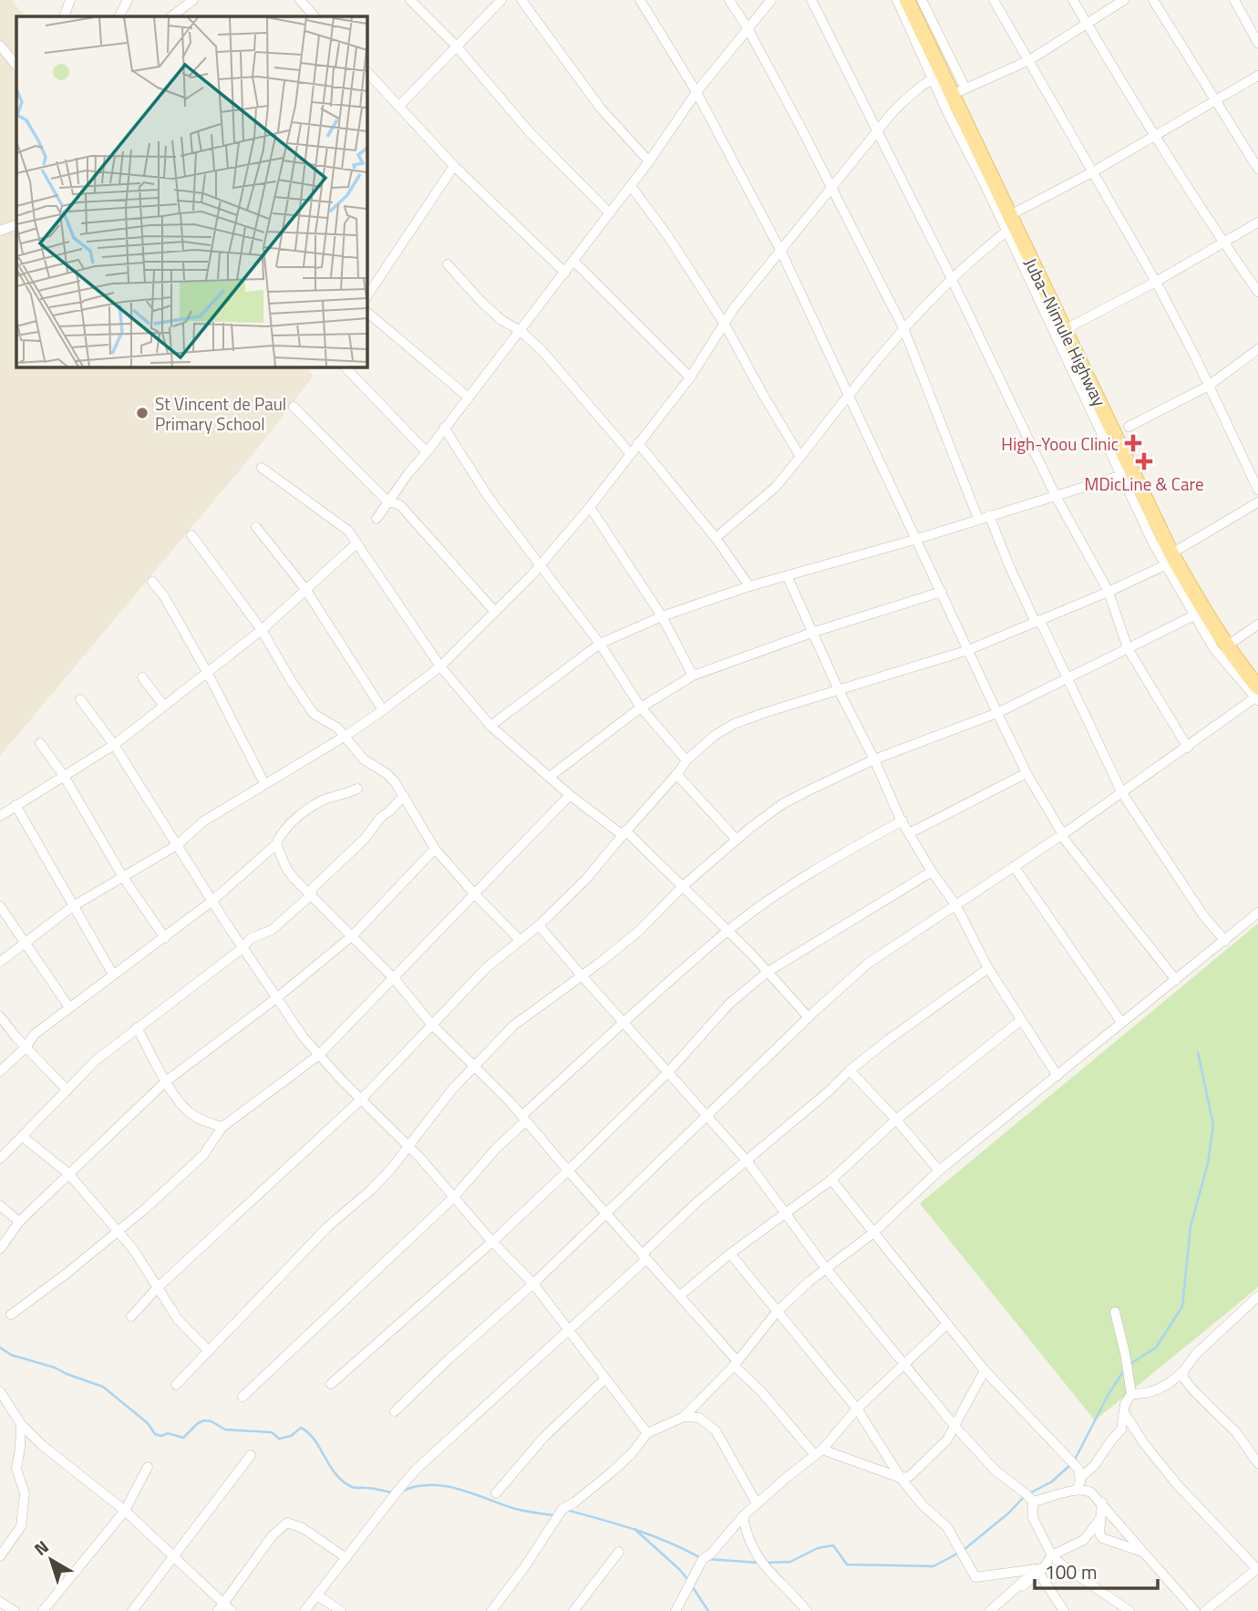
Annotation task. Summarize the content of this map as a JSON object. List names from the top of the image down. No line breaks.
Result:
{"streets":{"main road":["Juba–Nimule Highway"]},"places":{"other":["St Vincent de Paul Primary School"],"health":["High-Yoou Clinic","MDicLine & Care"]},"scale_bar":"100 m","north":"top left"}
